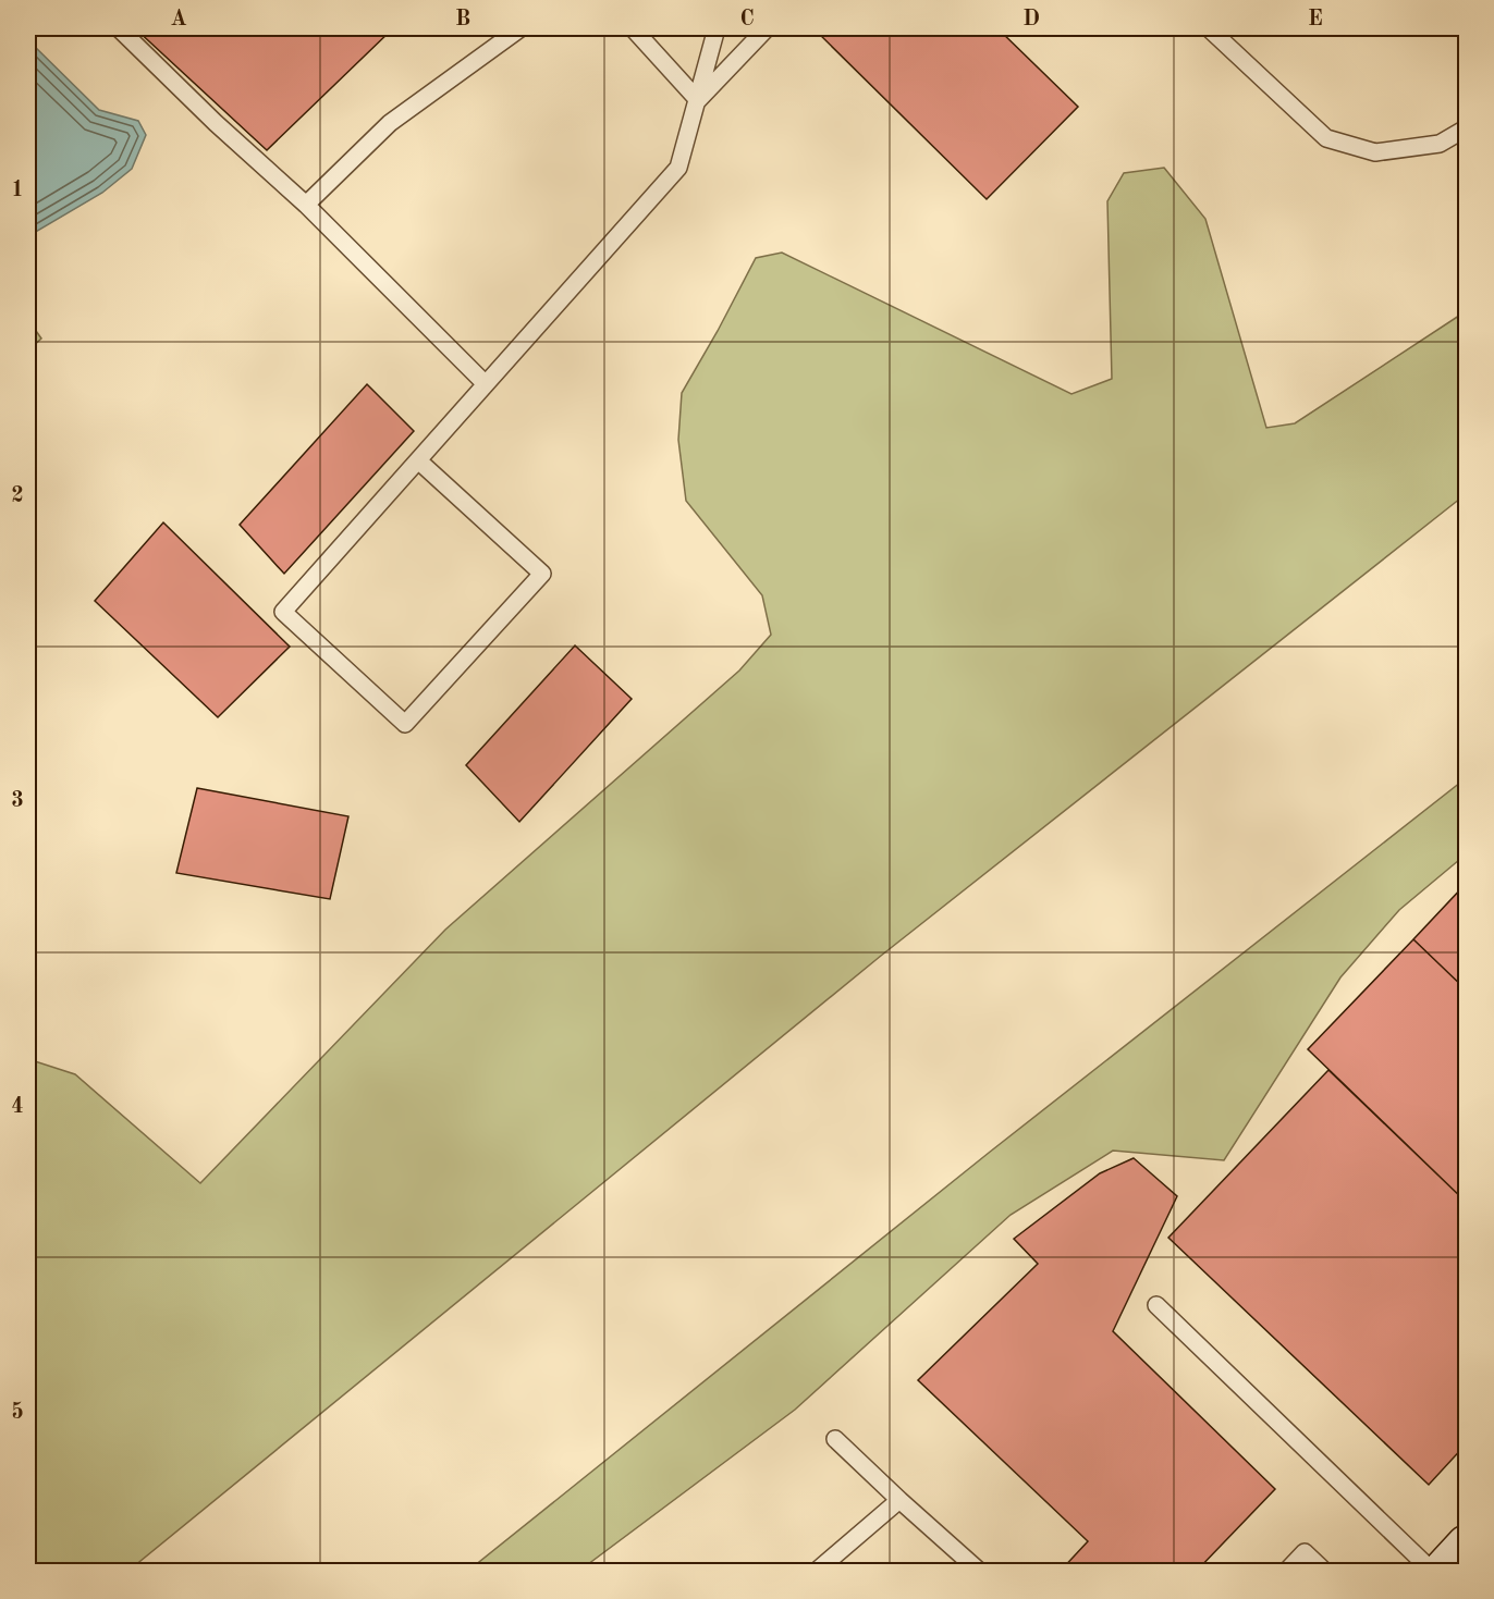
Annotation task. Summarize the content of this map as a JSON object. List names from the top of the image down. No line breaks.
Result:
{"grid":{"columns":["A","B","C","D","E"],"rows":["1","2","3","4","5"]}}
